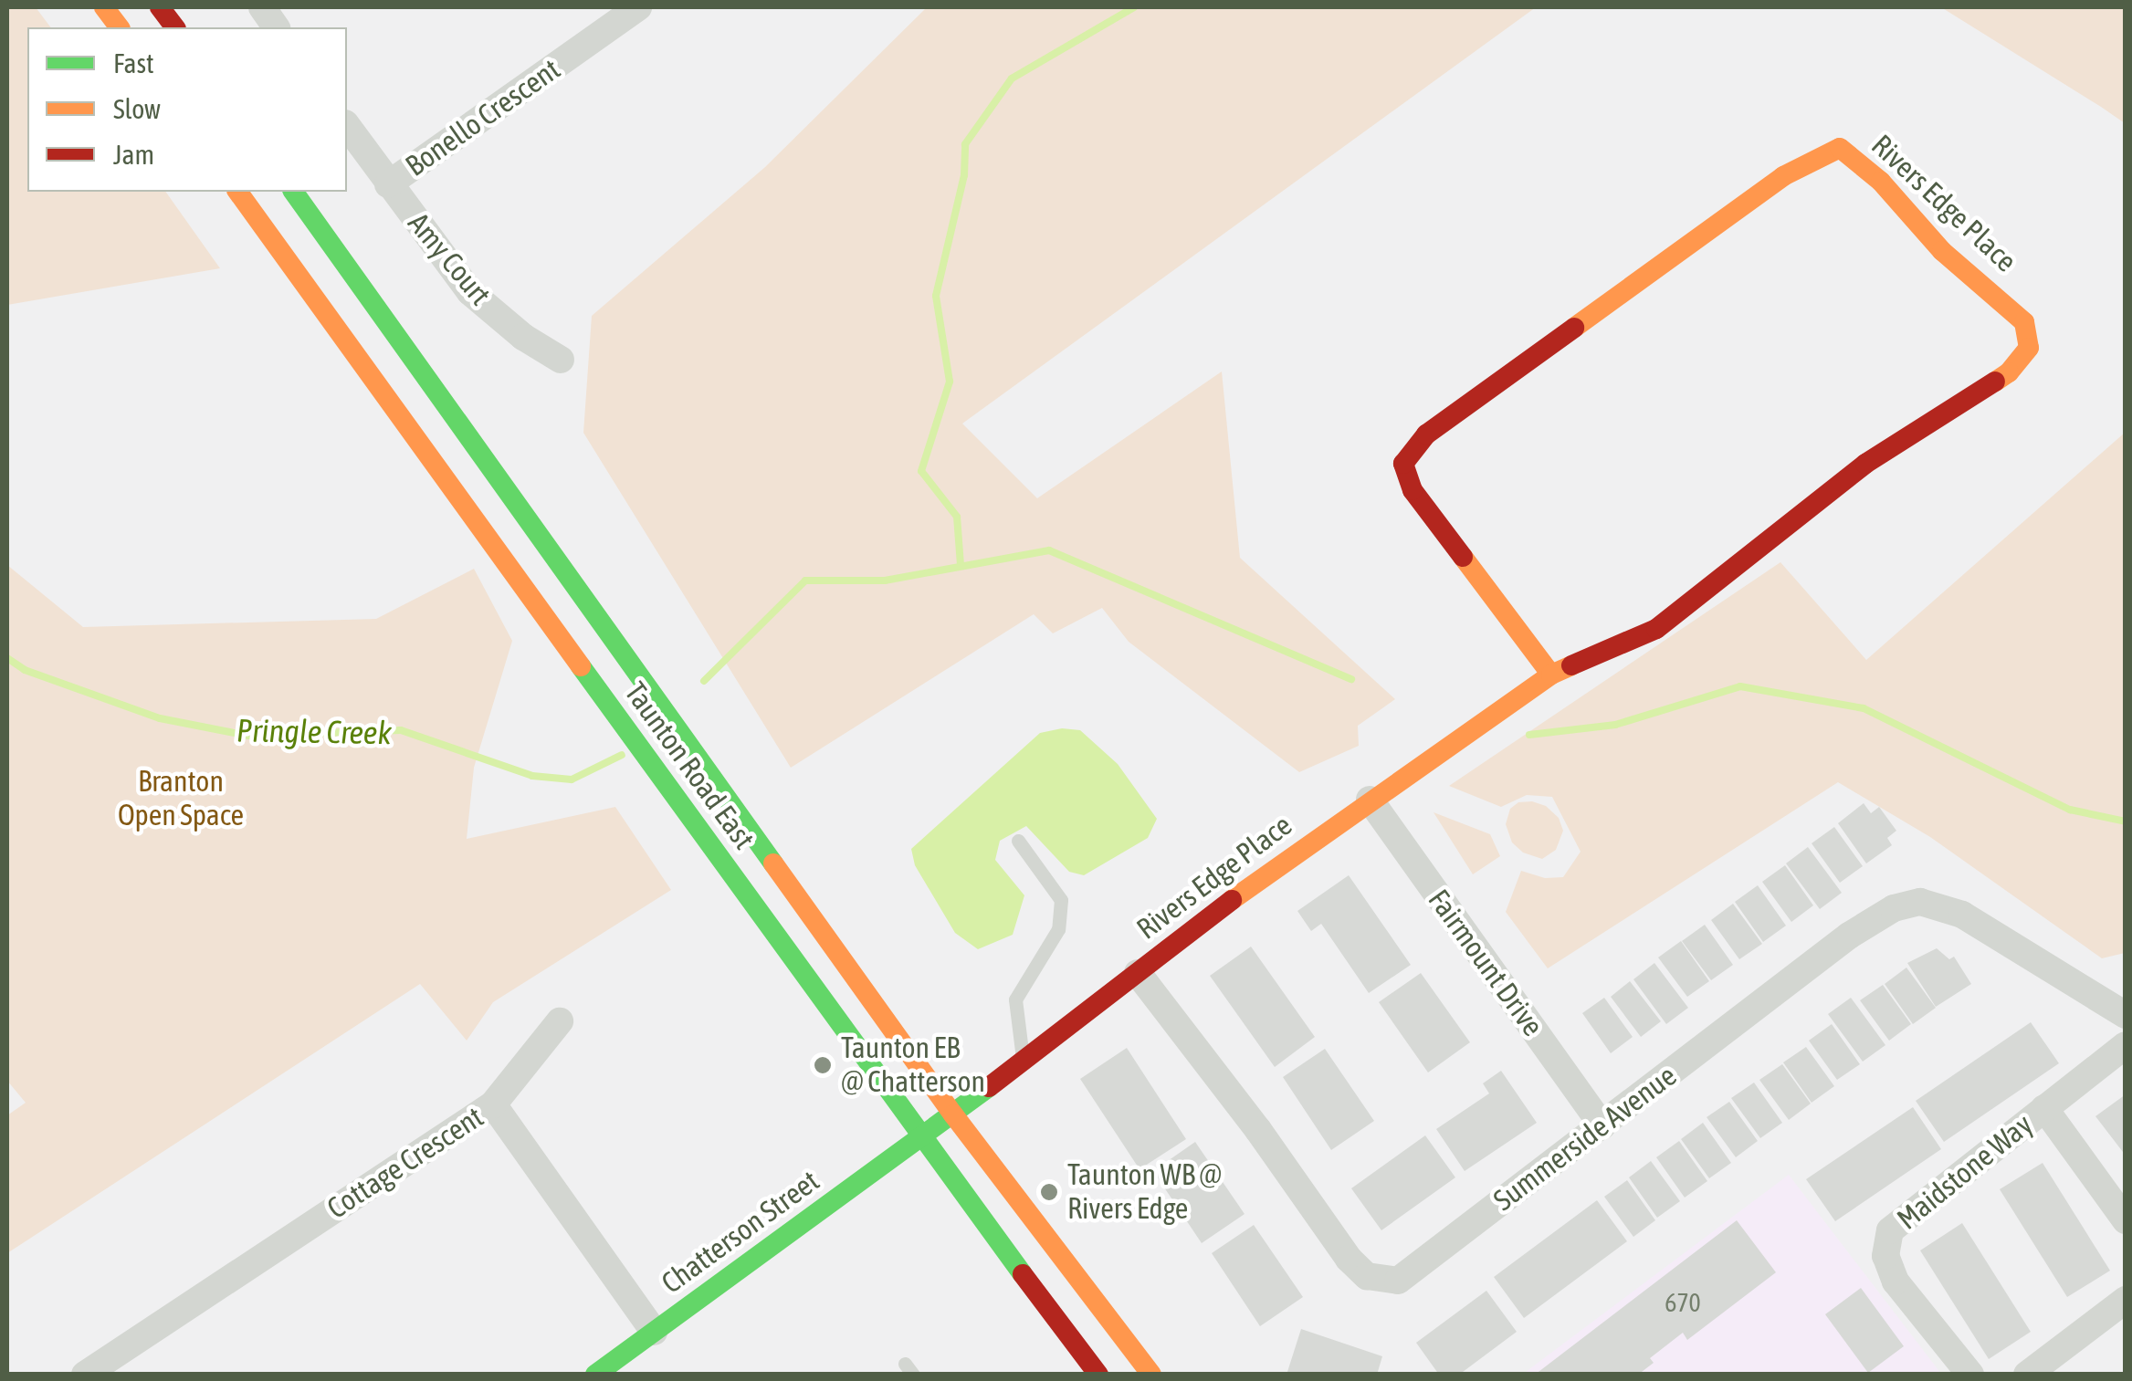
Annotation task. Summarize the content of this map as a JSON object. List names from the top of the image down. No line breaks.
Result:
{"streets":{"main road":["Rivers Edge Place","Taunton Road East","Chatterson Street"],"street":["Bonello Crescent","Amy Court","Fairmount Drive","Summerside Avenue","Cottage Crescent","Maidstone Way"]},"crossings":[["Bonello Crescent","Amy Court"],["Rivers Edge Place","Taunton Road East"],["Rivers Edge Place","Fairmount Drive"],["Rivers Edge Place","Summerside Avenue"],["Rivers Edge Place","Chatterson Street"],["Taunton Road East","Chatterson Street"],["Fairmount Drive","Summerside Avenue"],["Cottage Crescent","Chatterson Street"]],"water":["Pringle Creek"],"parks":["Branton Open Space"],"places":["Taunton EB @ Chatterson","Taunton WB @ Rivers Edge"],"house_numbers":["670"],"legend":["Fast","Slow","Jam"]}
